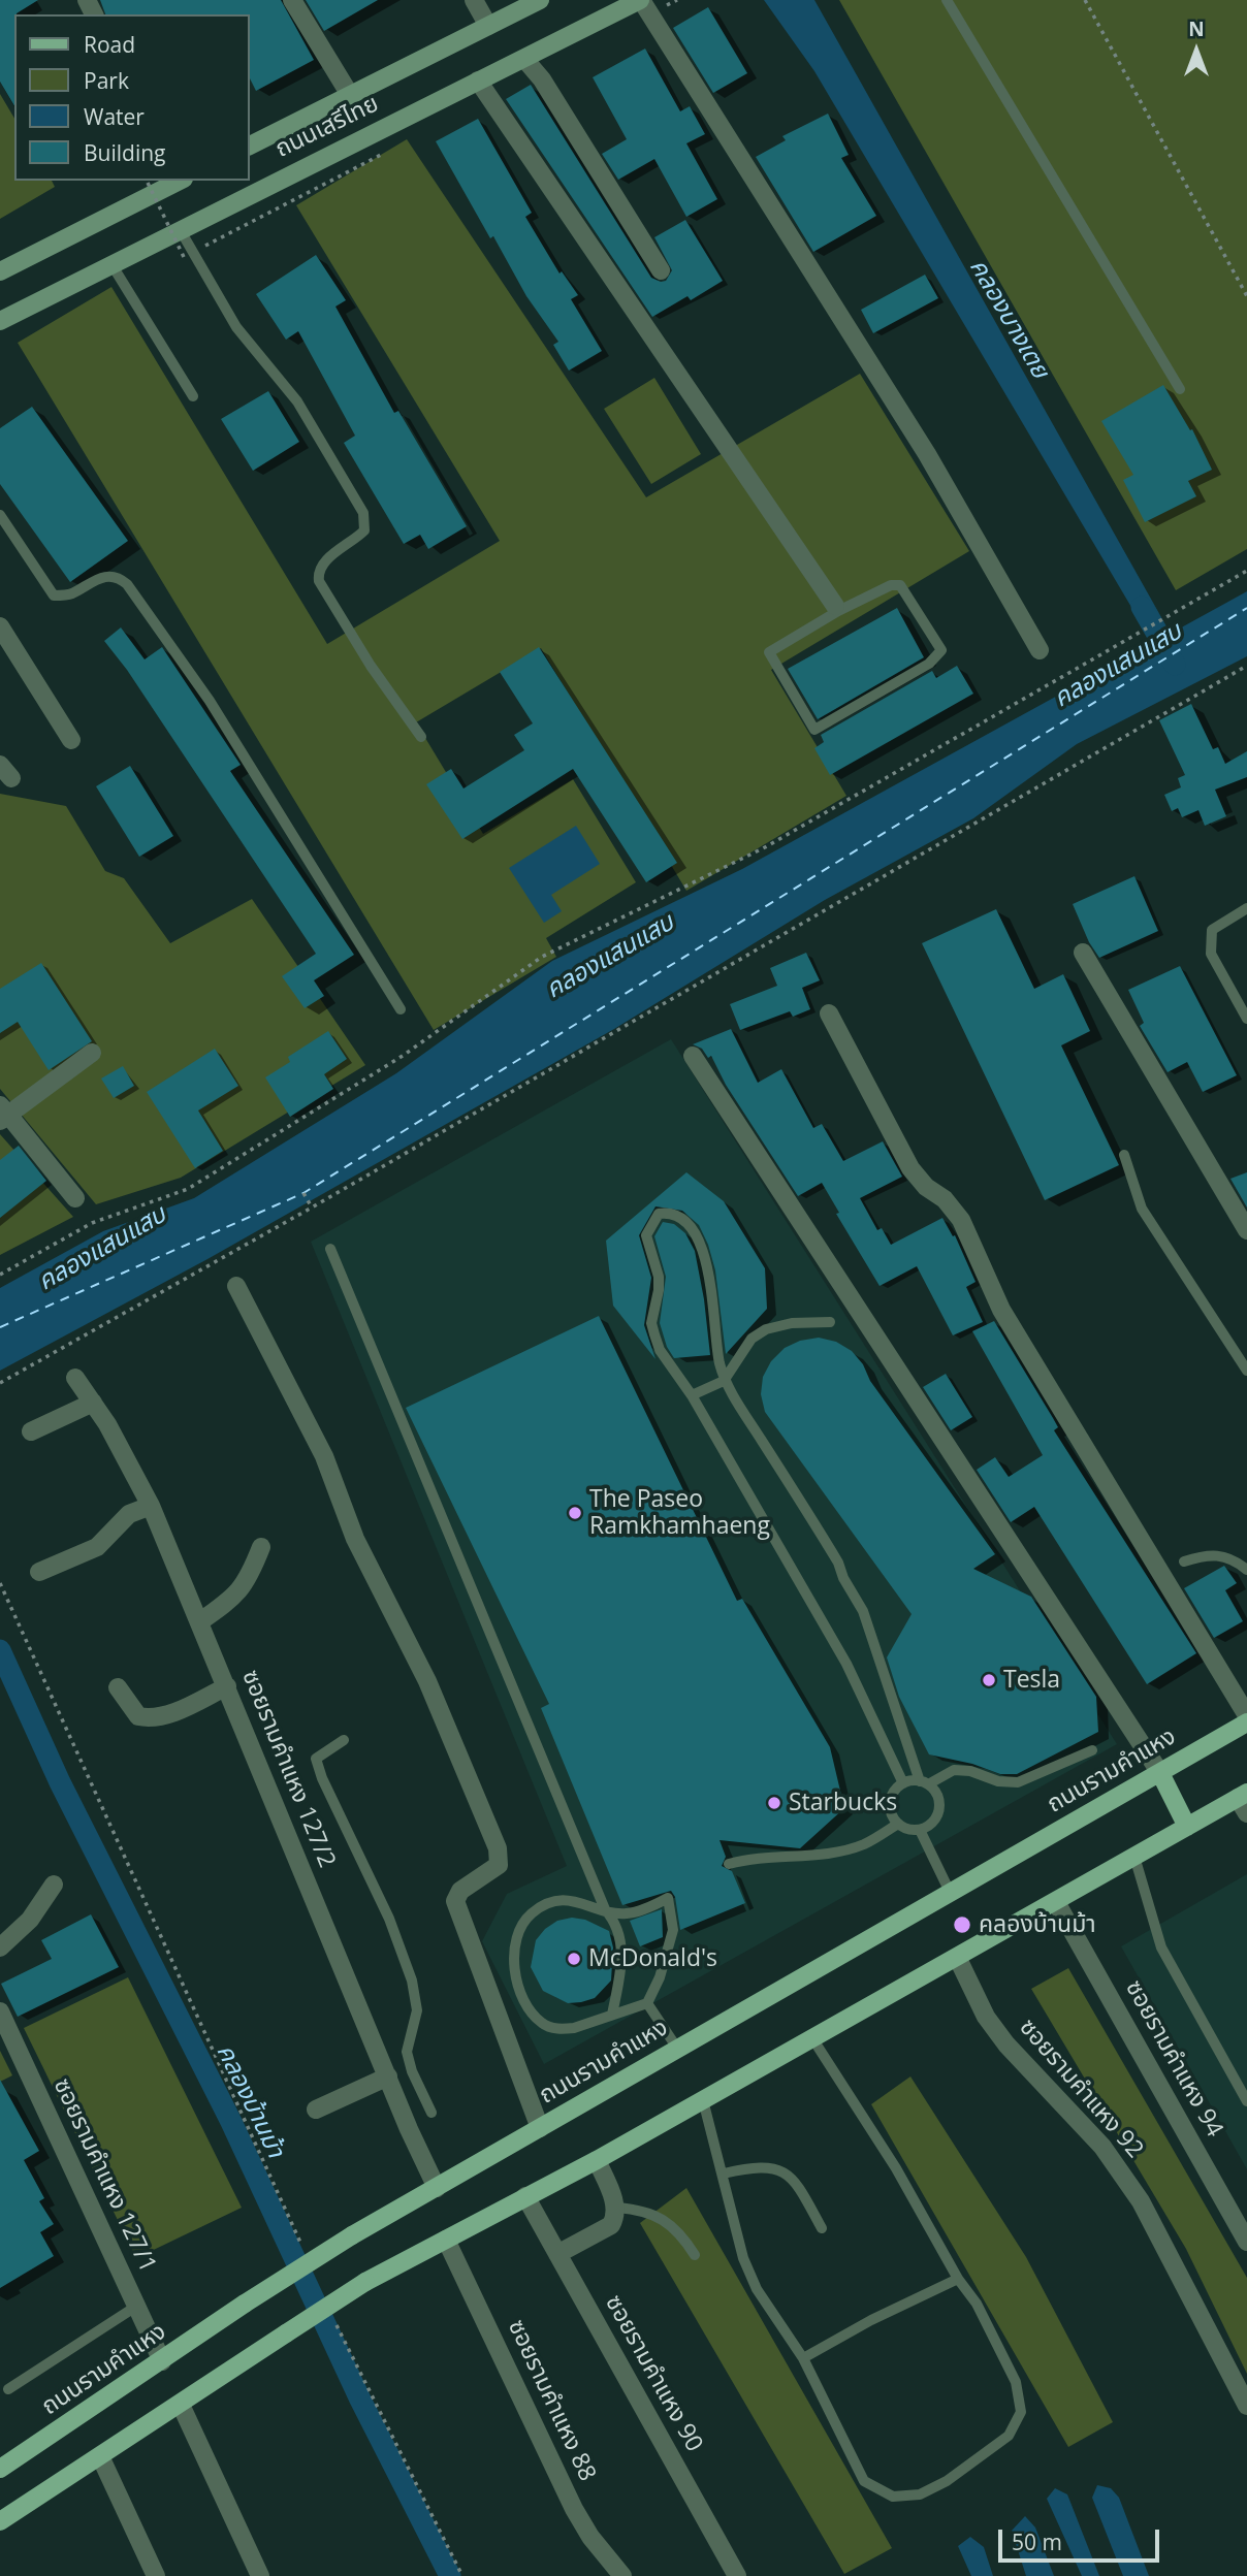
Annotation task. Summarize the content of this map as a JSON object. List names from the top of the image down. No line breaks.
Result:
{"streets":{"main road":["ถนนเสรีไทย","ถนนรามคำแหง"],"street":["ซอยรามคำแหง 127/2","ซอยรามคําแหง 94","ซอยรามคําแหง 92","ซอยรามคำแหง 127/1","ซอยรามคำแหง 90","ซอยรามคำแหง 88"]},"crossings":[["ซอยรามคำแหง 127/2","ถนนรามคำแหง"],["ถนนรามคำแหง","ซอยรามคำแหง 127/1"]],"water":["คลองบางเตย","คลองแสนแสบ","คลองบ้านม้า"],"places":["The Paseo Ramkhamhaeng","Tesla","Starbucks","คลองบ้านม้า","McDonald's"],"legend":["Road","Park","Water","Building"],"scale_bar":"50 m","north":"top"}
